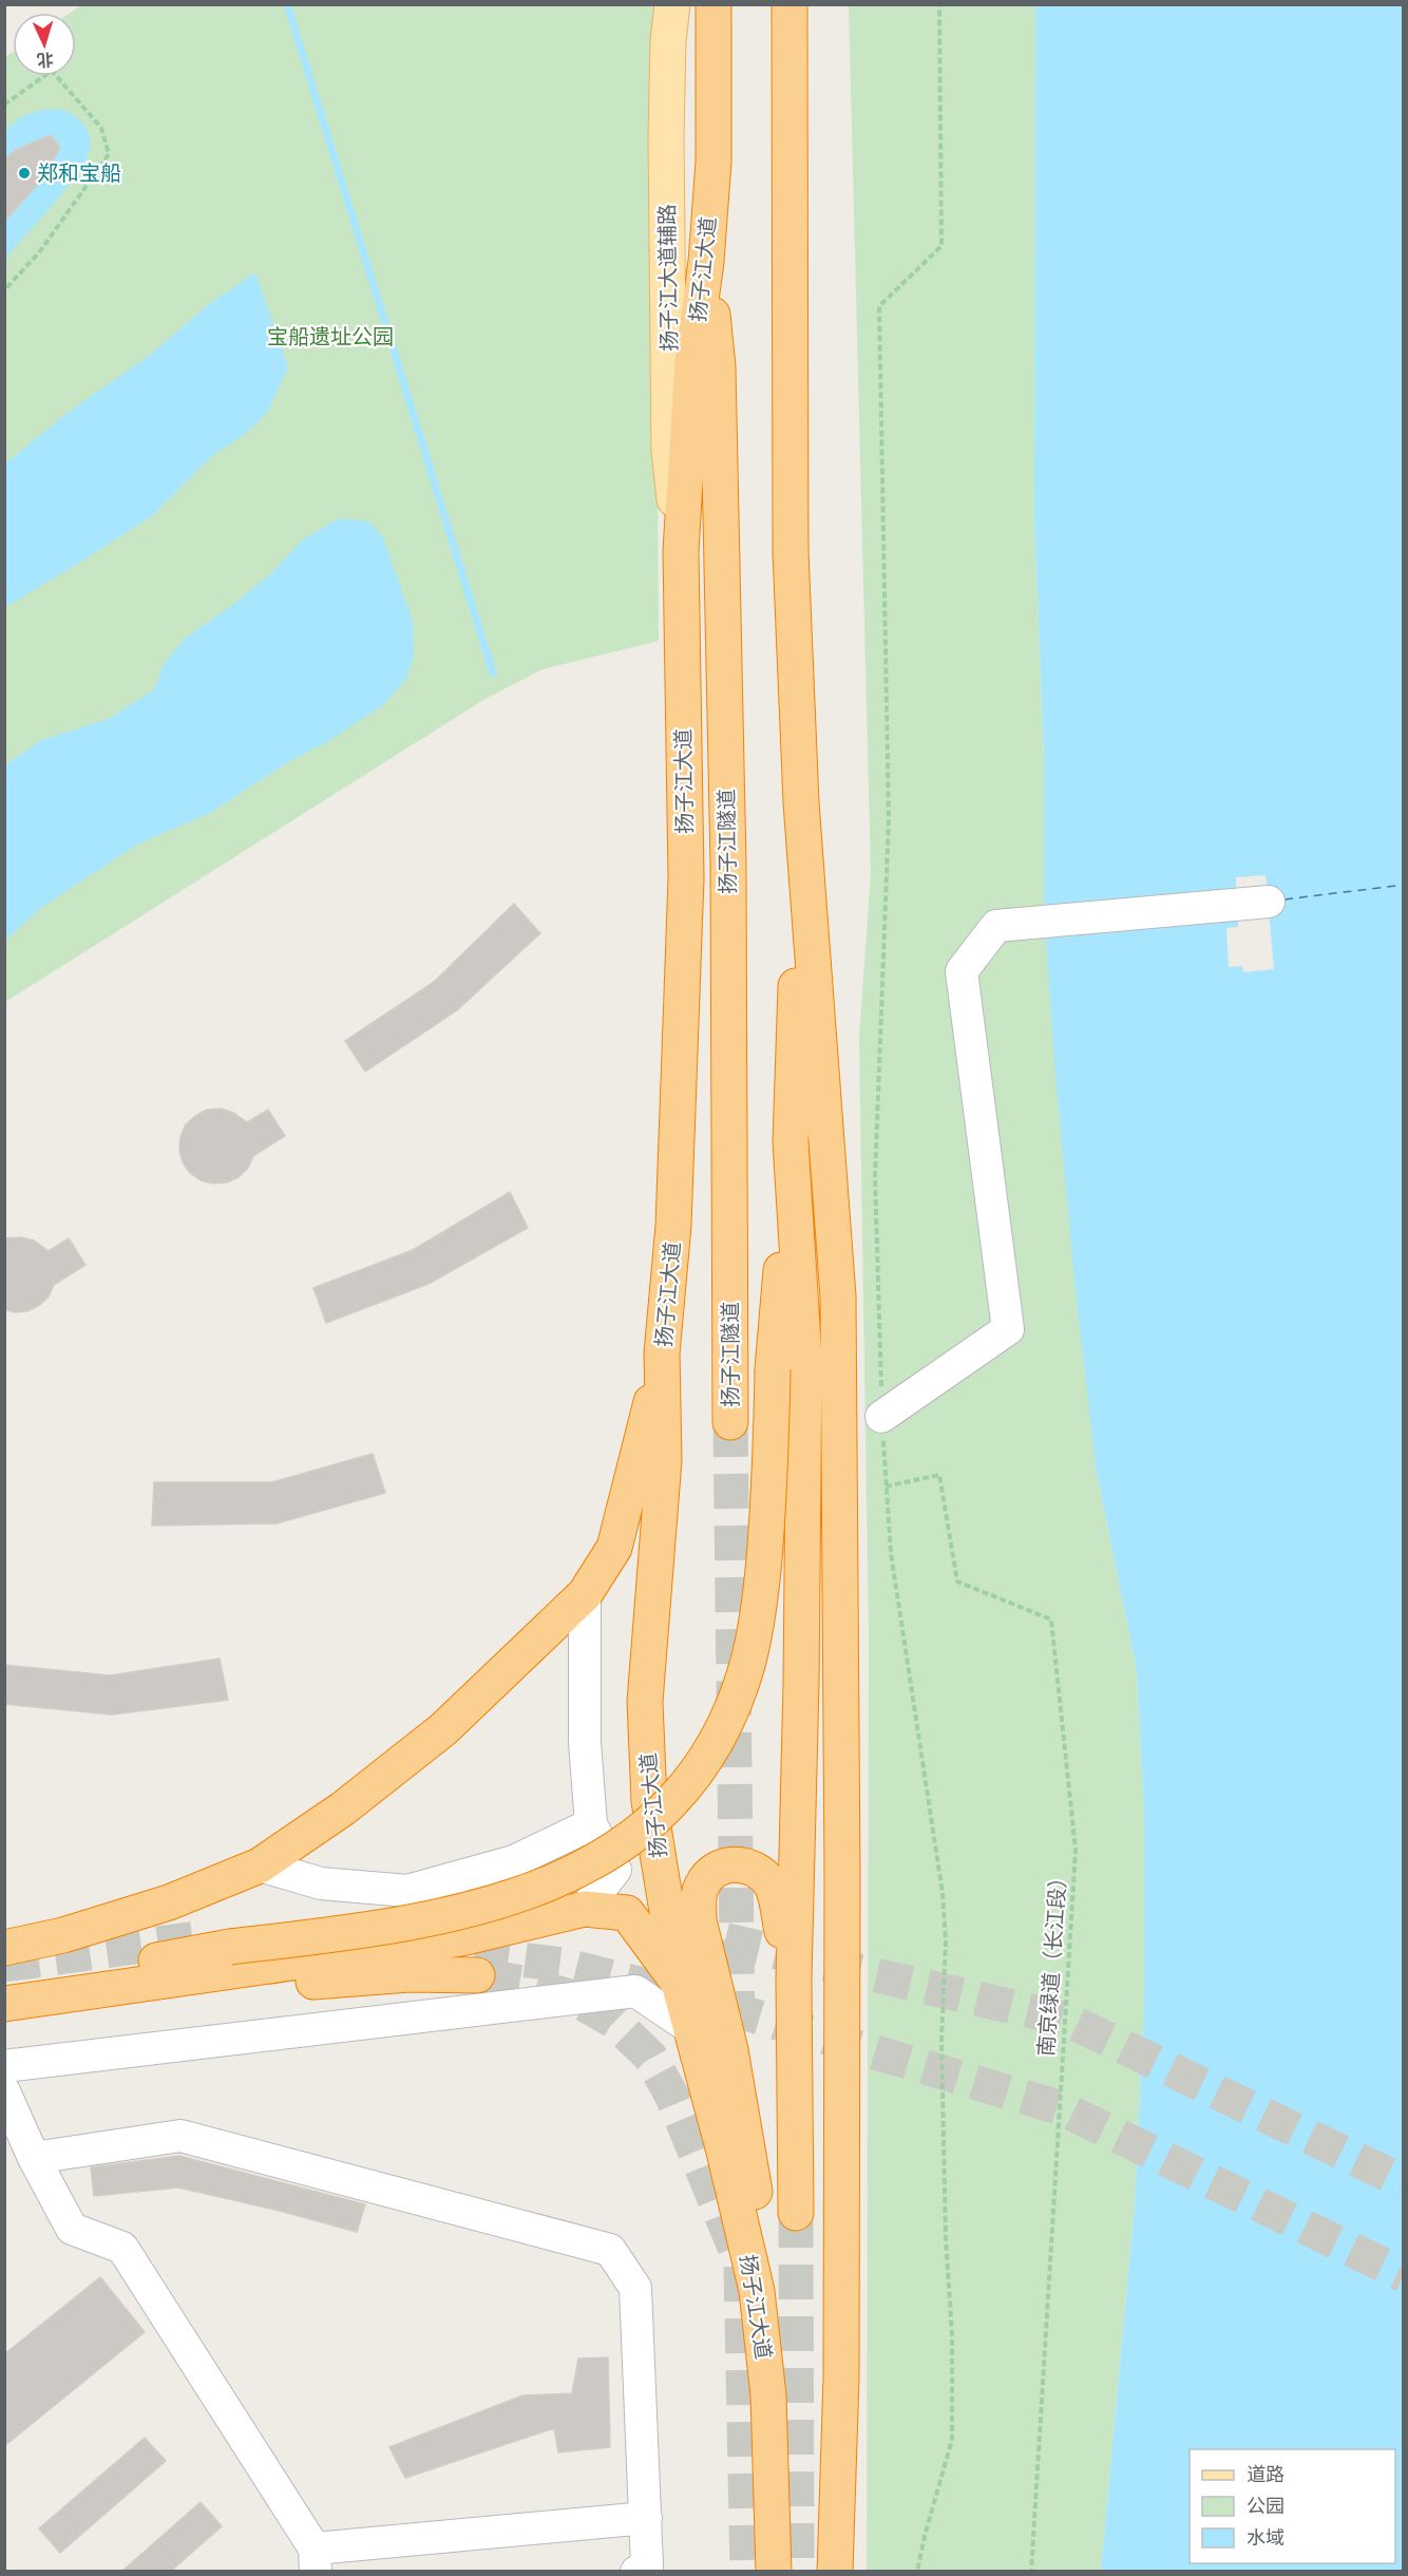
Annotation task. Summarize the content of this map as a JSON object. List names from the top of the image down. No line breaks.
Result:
{"streets":{"highway":["扬子江大道","扬子江隧道"],"main road":["扬子江大道辅路"],"path":["南京绿道（长江段）"]},"crossings":[["扬子江大道","扬子江大道辅路"],["扬子江大道","扬子江隧道"]],"parks":["宝船遗址公园"],"places":["郑和宝船"],"legend":["道路","公园","水域"],"north":"bottom"}
